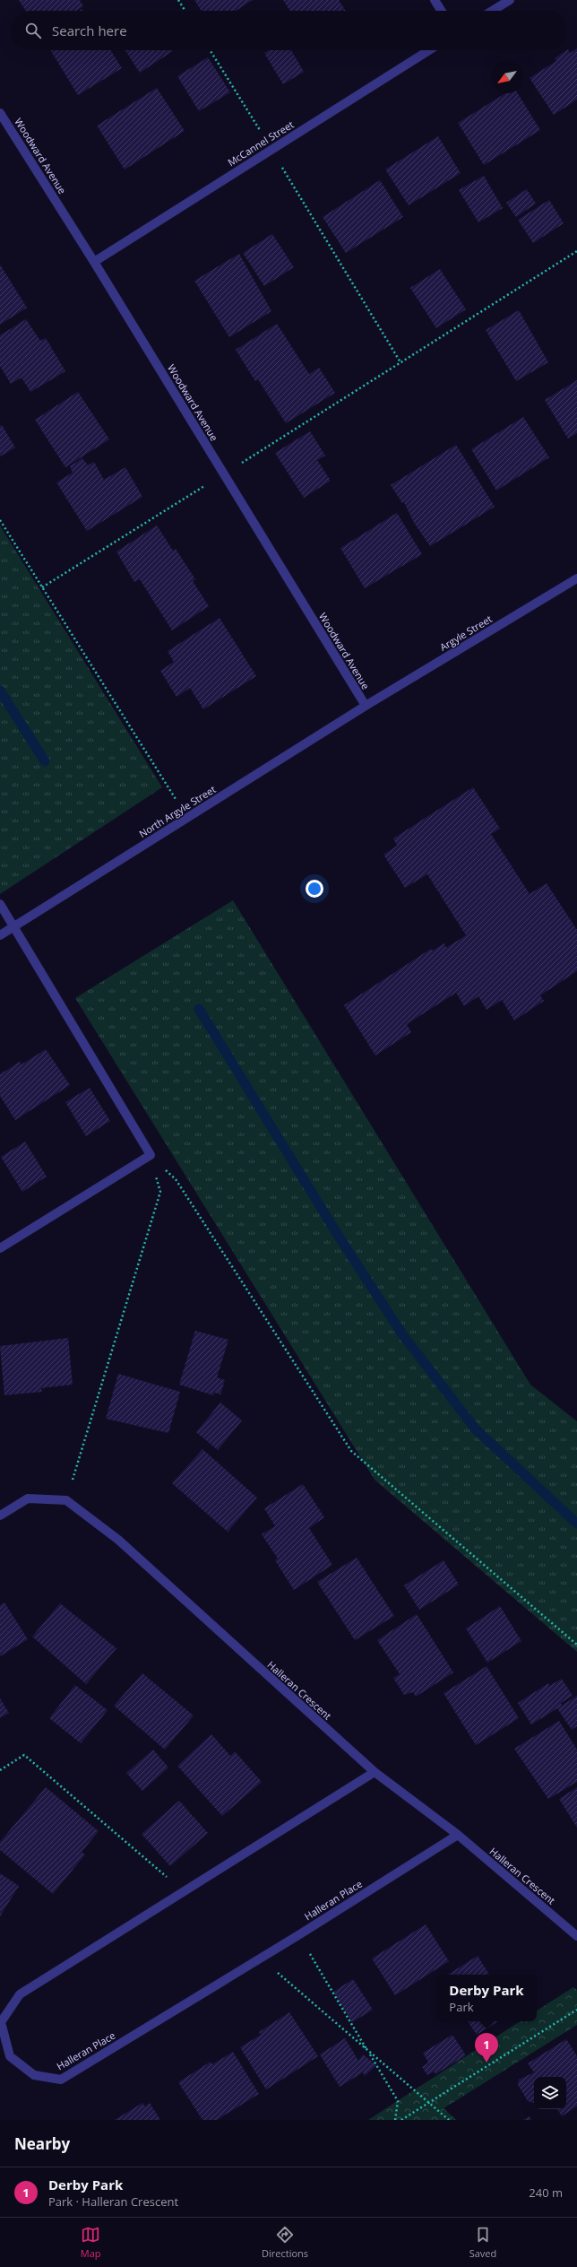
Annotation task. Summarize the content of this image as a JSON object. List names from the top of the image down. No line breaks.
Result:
{"streets":{"street":["McCannel Street","Woodward Avenue","Argyle Street","North Argyle Street","Halleran Crescent","Halleran Place"]},"crossings":[["McCannel Street","Woodward Avenue"],["Woodward Avenue","Argyle Street"],["Woodward Avenue","North Argyle Street"],["Argyle Street","North Argyle Street"],["Halleran Crescent","Halleran Place"]],"north":"bottom left","page":{"search":"Search here","popup":["Derby Park","Park"],"pins":"1","heading":"Nearby","list":[{"mark":"1","name":"Derby Park","note":"Park · Halleran Crescent","value":"240 m"}],"nav":["Map","Directions","Saved"]}}
